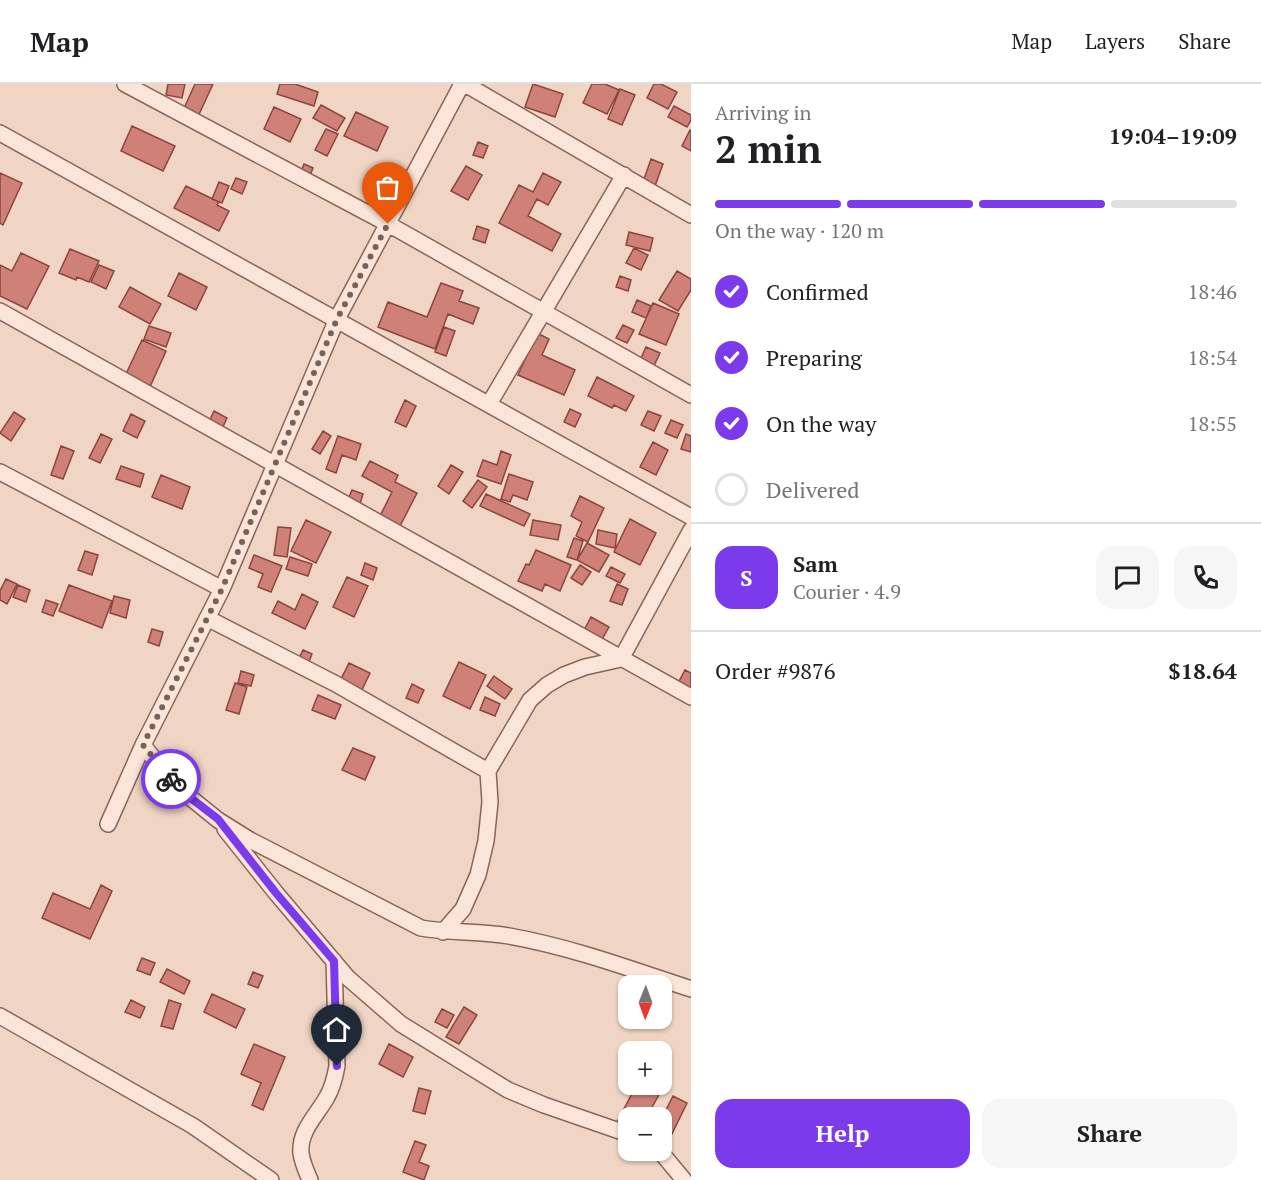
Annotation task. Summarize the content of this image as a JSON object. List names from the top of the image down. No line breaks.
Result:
{"north":"bottom","page":{"header":"Map","nav":["Map","Layers","Share"],"heading":["2 min","Arriving in","19:04–19:09"],"panel":["Sam","Courier · 4.9","Order #9876","$18.64"],"bar":"On the way · 120 m","list":[["Confirmed","18:46"],["Preparing","18:54"],["On the way","18:55"],"Delivered"],"round":"S","map_buttons":["+","−"],"buttons":["Help","Share"]}}
